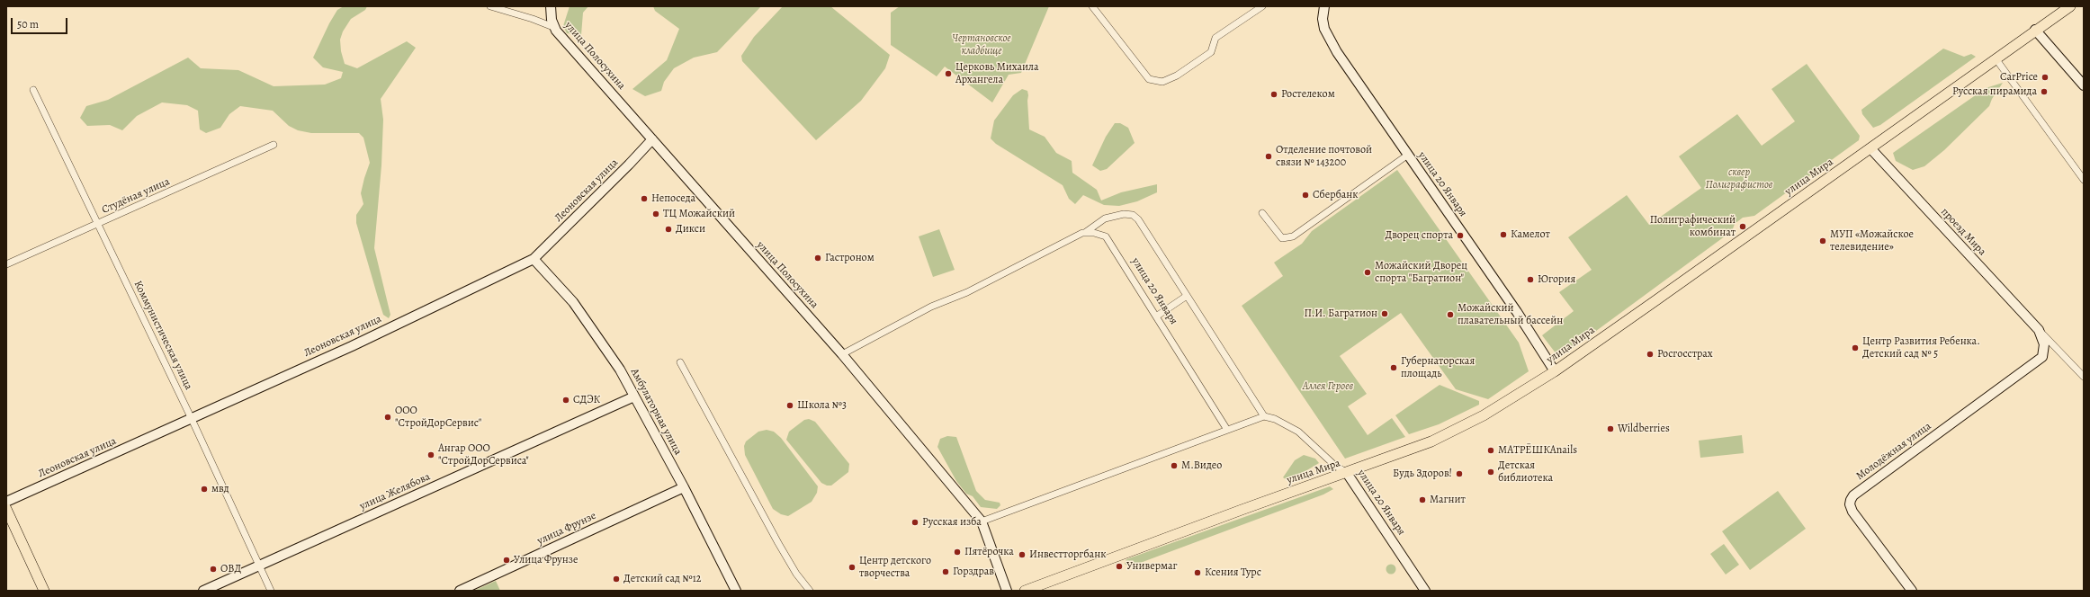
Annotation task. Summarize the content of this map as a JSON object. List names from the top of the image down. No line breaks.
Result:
{"streets":{"main road":["улица Мира"],"street":["улица Полосухина","улица 20 Января","Леоновская улица","Студёная улица","проезд Мира","Коммунистическая улица","Амбулаторная улица","Молодёжная улица","улица Желябова","улица Фрунзе"]},"crossings":[["улица Полосухина","Леоновская улица"],["улица Мира","улица 20 Января"],["улица Мира","проезд Мира"],["Леоновская улица","Коммунистическая улица"],["Леоновская улица","Амбулаторная улица"],["Студёная улица","Коммунистическая улица"],["проезд Мира","Молодёжная улица"],["Коммунистическая улица","улица Желябова"],["Амбулаторная улица","улица Желябова"],["Амбулаторная улица","улица Фрунзе"]],"parks":["Чертановское кладбище","сквер Полиграфистов","Аллея Героев"],"places":["Церковь Михаила Архангела","CarPrice","Русская пирамида","Ростелеком","Отделение почтовой связи № 143200","Сбербанк","Непоседа","ТЦ Можайский","Полиграфический комбинат","Дикси","Камелот","Дворец спорта","МУП «Можайское телевидение»","Гастроном","Можайский Дворец спорта \"Багратион\"","Югория","П.И. Багратион","Можайский плавательный бассейн","Центр Развития Ребенка. Детский сад № 5","Росгосстрах","Губернаторская площадь","СДЭК","Школа №3","ООО \"СтройДорСервис\"","Wildberries","МAТРЁШКАnails","Ангар ООО \"СтройДорСервиса\"","М.Видео","Детская библиотека","Будь Здоров!","мвд","Магнит","Русская изба","Пятёрочка","Инвестторгбанк","Улица Фрунзе","Универмаг","Центр детского творчества","ОВД","Горздрав","Ксения Турс","Детский сад №12"],"scale_bar":"50 m"}
